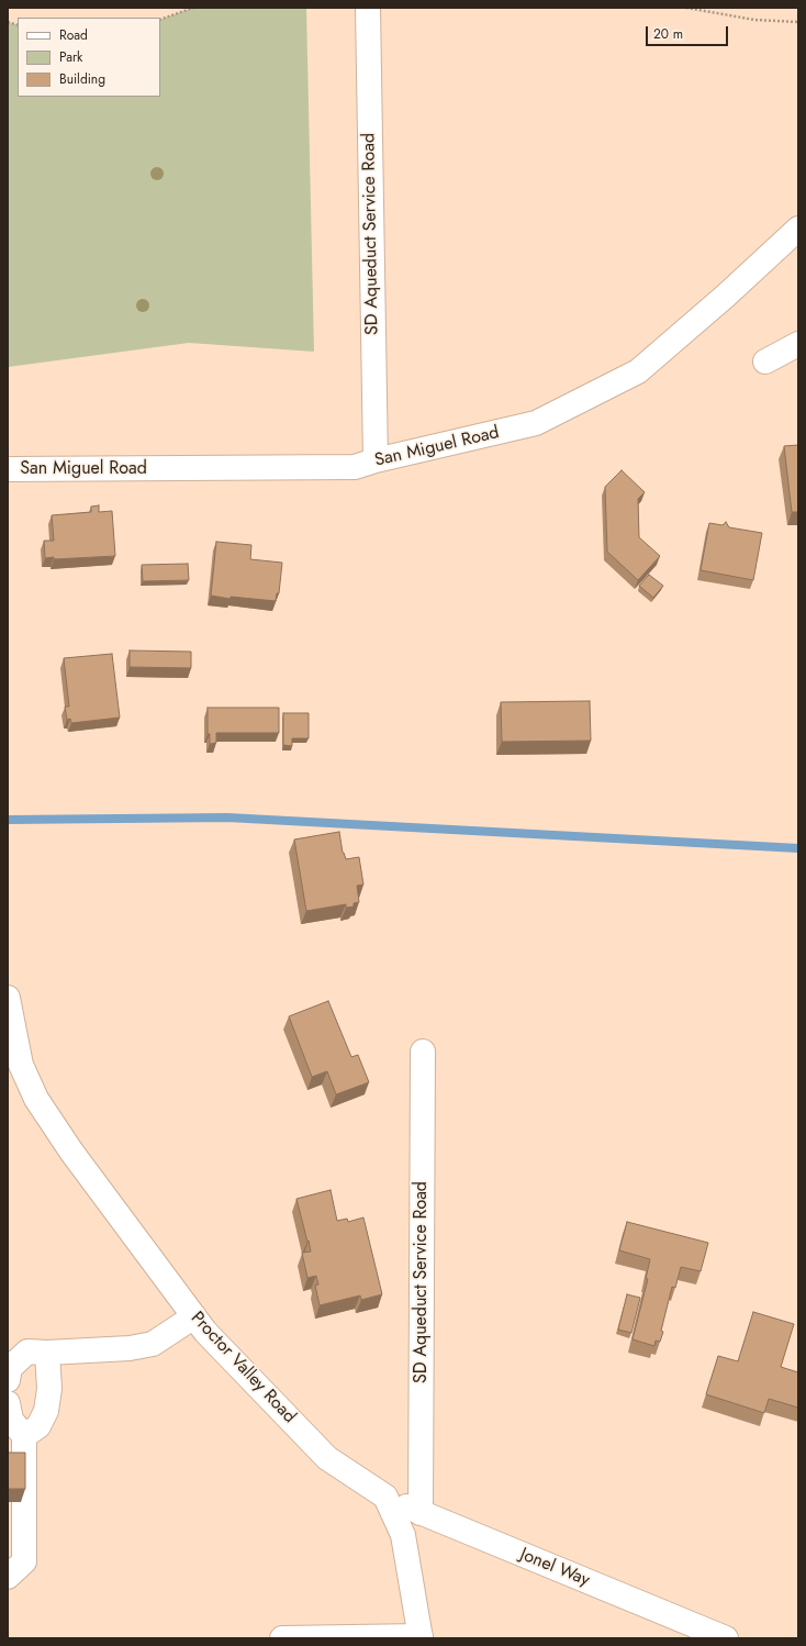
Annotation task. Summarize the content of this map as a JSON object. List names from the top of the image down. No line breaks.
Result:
{"streets":{"street":["SD Aqueduct Service Road","San Miguel Road","Proctor Valley Road","Jonel Way"]},"crossings":[["SD Aqueduct Service Road","San Miguel Road"],["SD Aqueduct Service Road","Jonel Way"],["Proctor Valley Road","Jonel Way"]],"legend":["Road","Park","Building"],"scale_bar":"20 m"}
